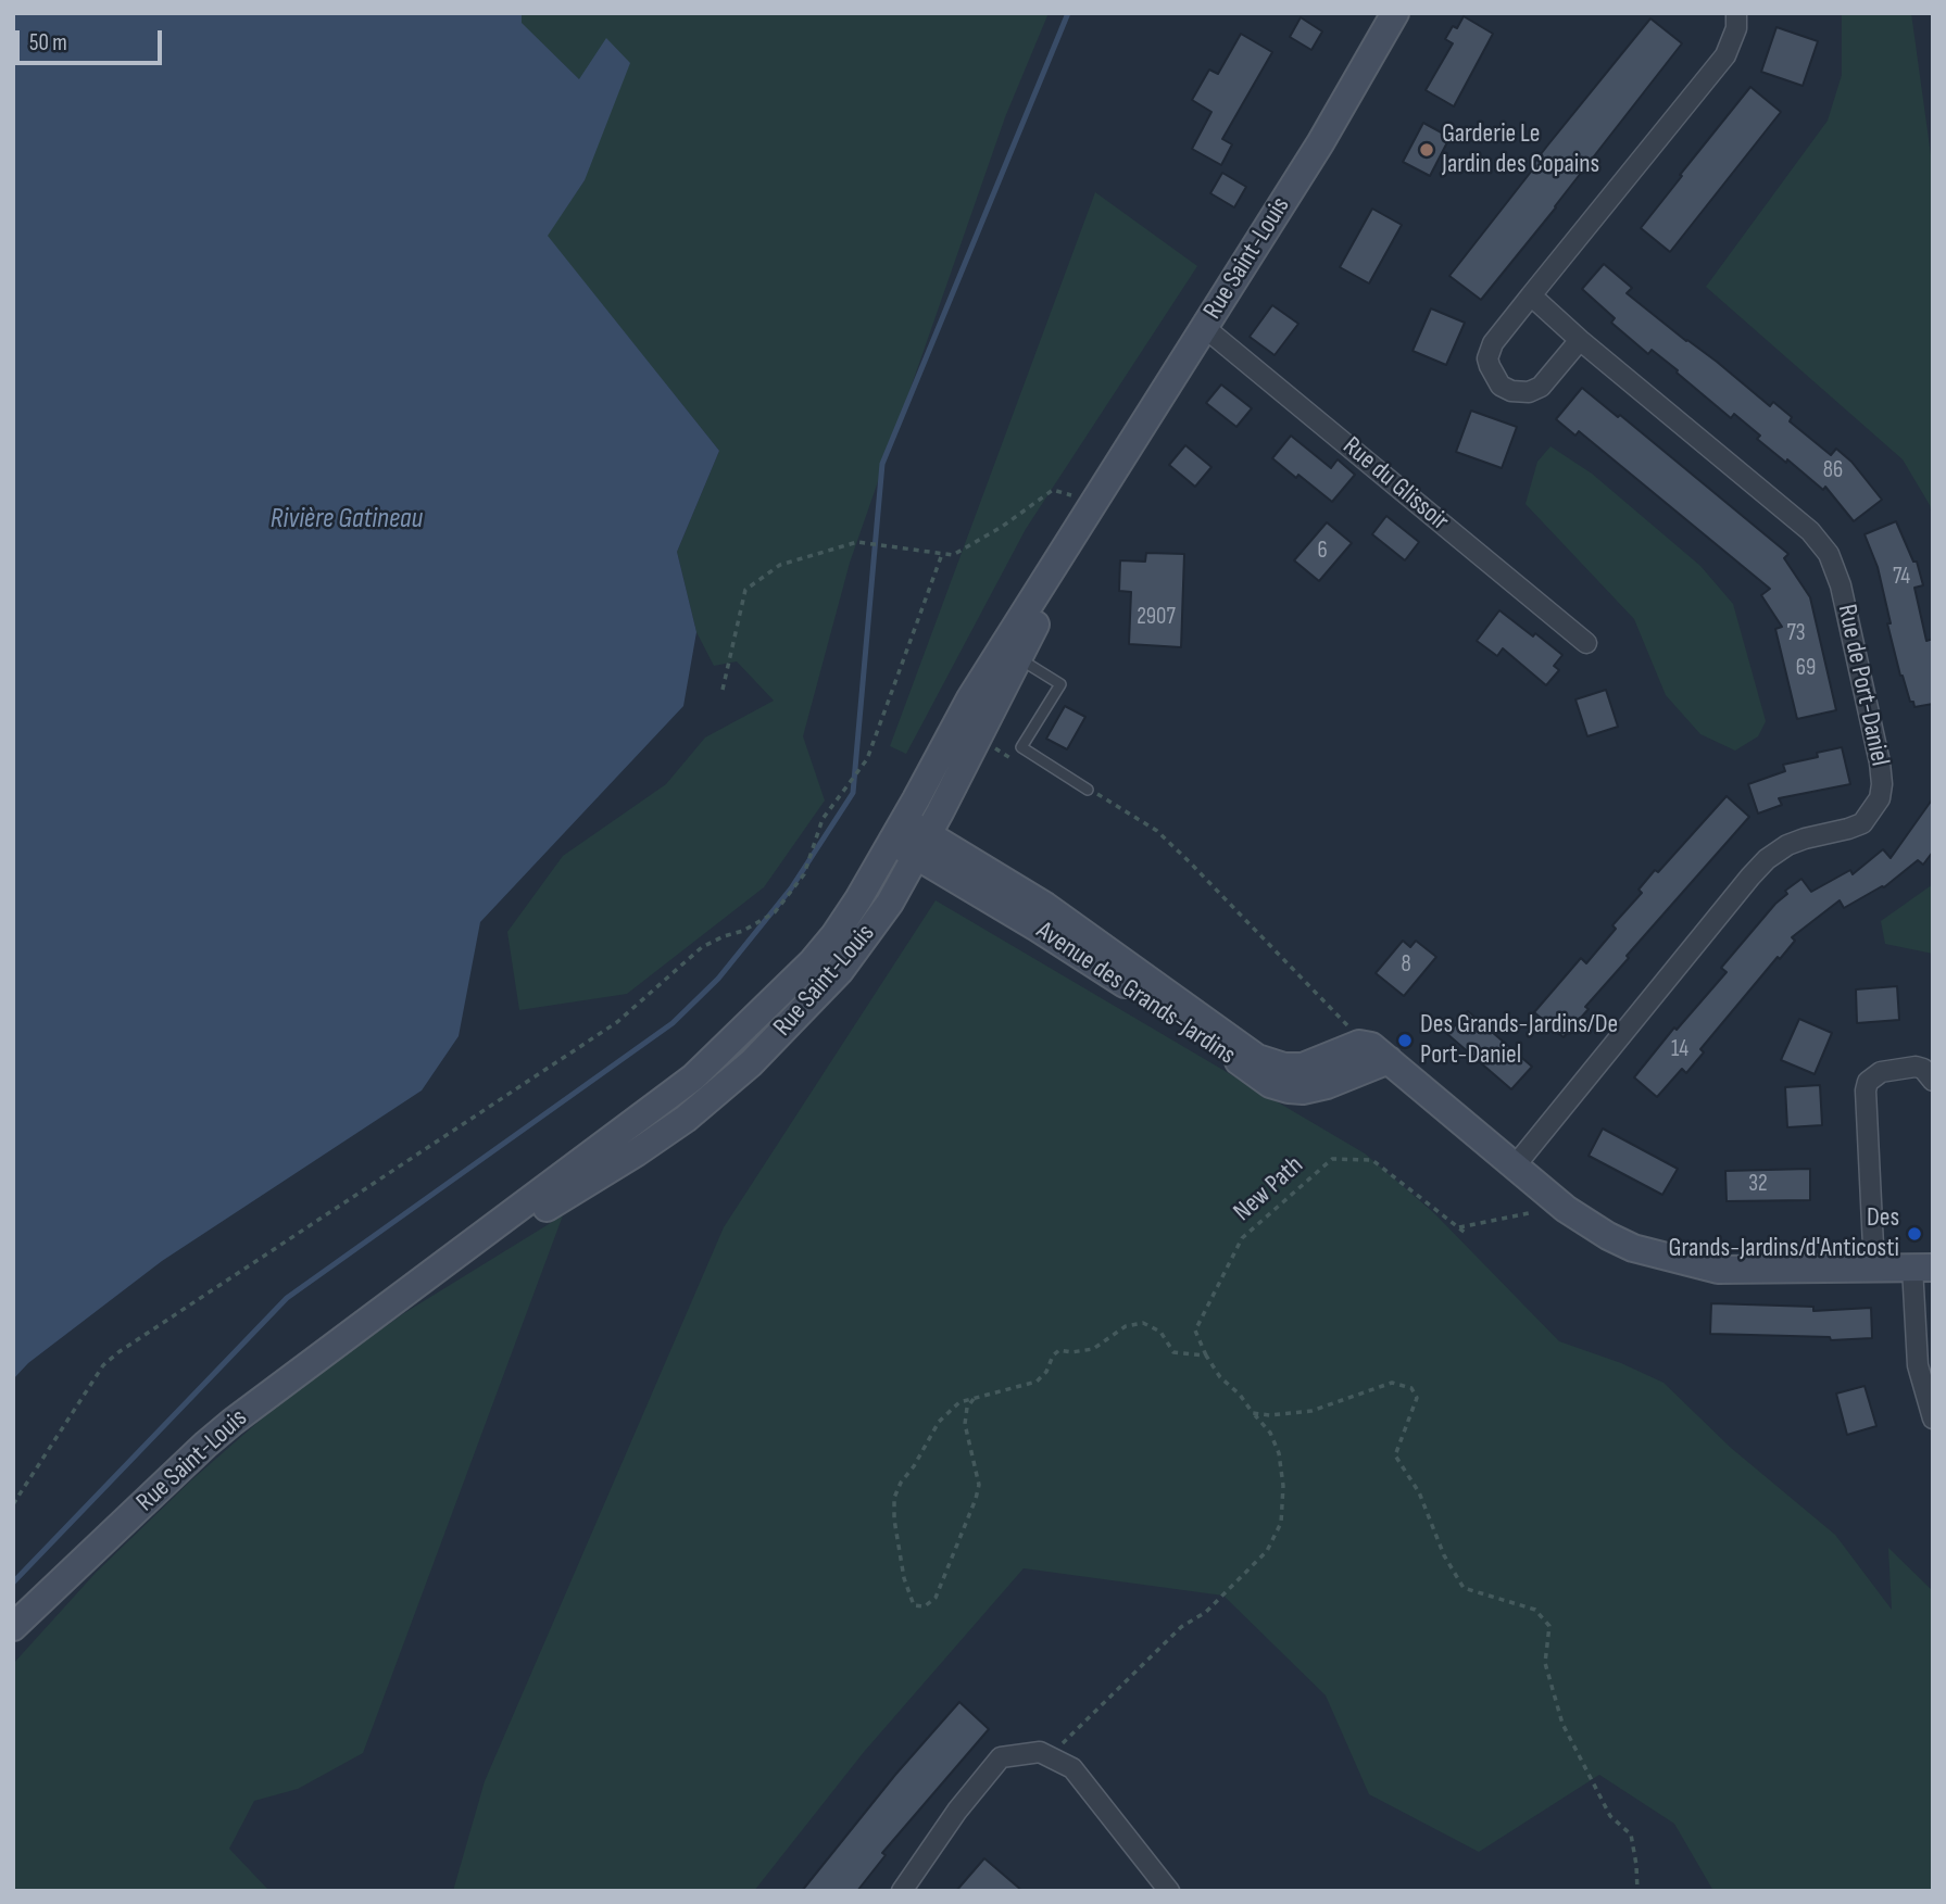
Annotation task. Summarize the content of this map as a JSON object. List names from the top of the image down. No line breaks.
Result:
{"streets":{"main road":["Rue Saint-Louis","Avenue des Grands-Jardins"],"street":["Rue du Glissoir","Rue de Port-Daniel"],"path":["New Path"]},"crossings":[["Rue Saint-Louis","Rue du Glissoir"],["Rue Saint-Louis","Avenue des Grands-Jardins"],["Rue de Port-Daniel","Avenue des Grands-Jardins"]],"water":["Rivière Gatineau"],"places":["Garderie Le Jardin des Copains","Des Grands-Jardins/De Port-Daniel","Des Grands-Jardins/d'Anticosti"],"house_numbers":["86","6","74","2907","73","69","8","14","32"],"scale_bar":"50 m"}
